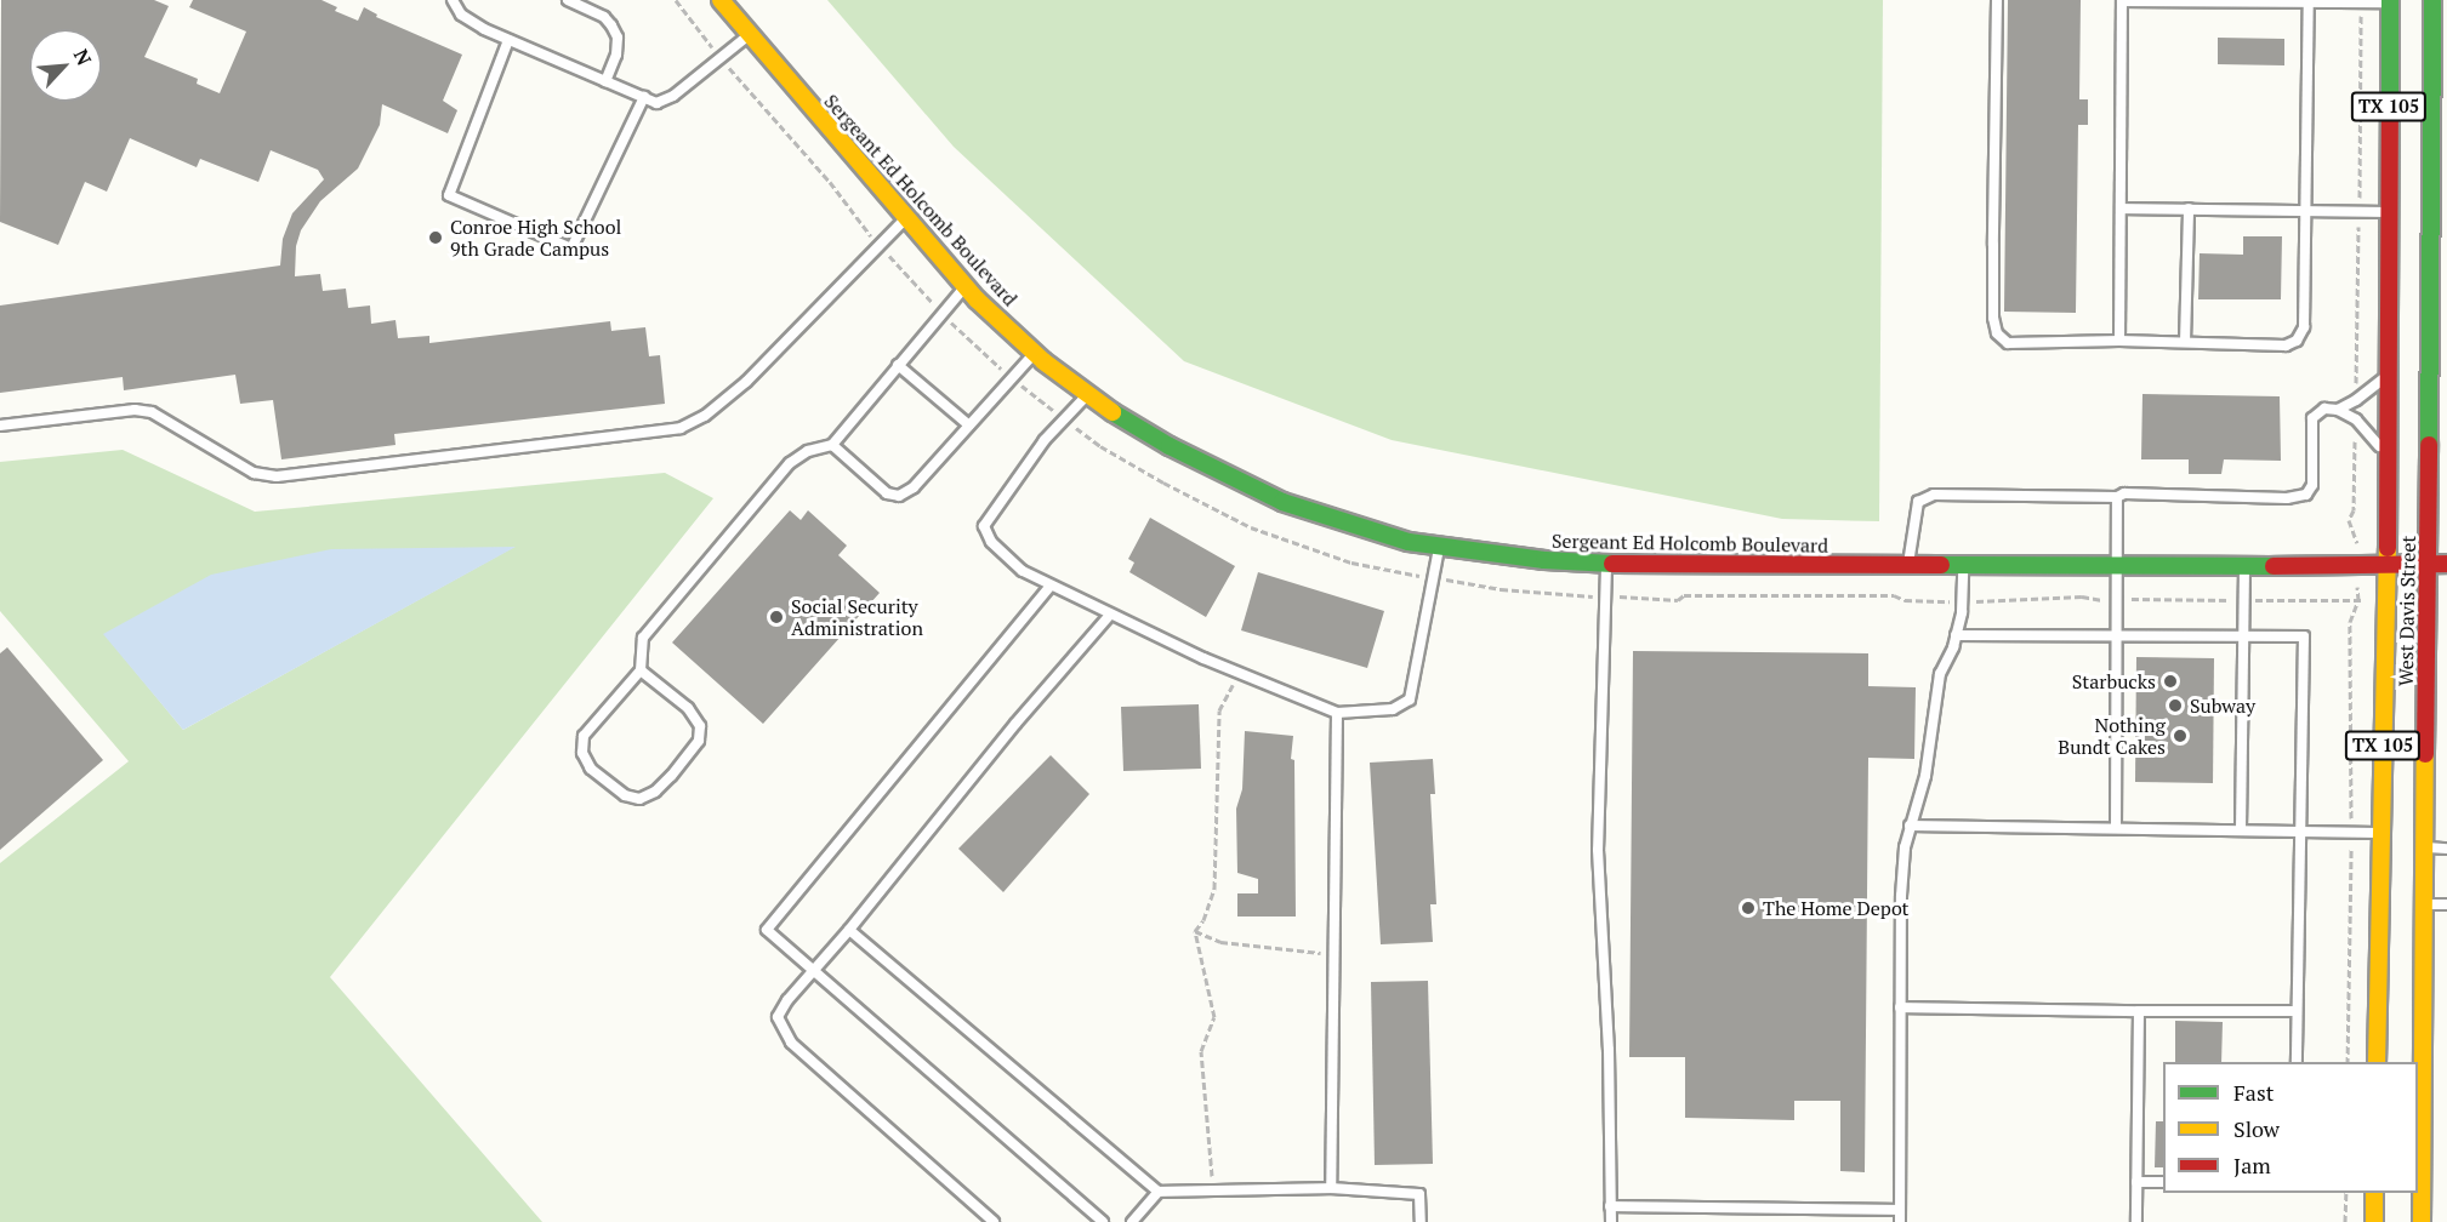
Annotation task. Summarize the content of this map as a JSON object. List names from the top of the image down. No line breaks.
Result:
{"streets":{"main road":["TX 105","Sergeant Ed Holcomb Boulevard","West Davis Street"]},"crossings":[["Sergeant Ed Holcomb Boulevard","West Davis Street"]],"places":["Conroe High School 9th Grade Campus","Social Security Administration","Starbucks","Subway","Nothing Bundt Cakes","The Home Depot"],"legend":["Fast","Slow","Jam"],"north":"top right"}
